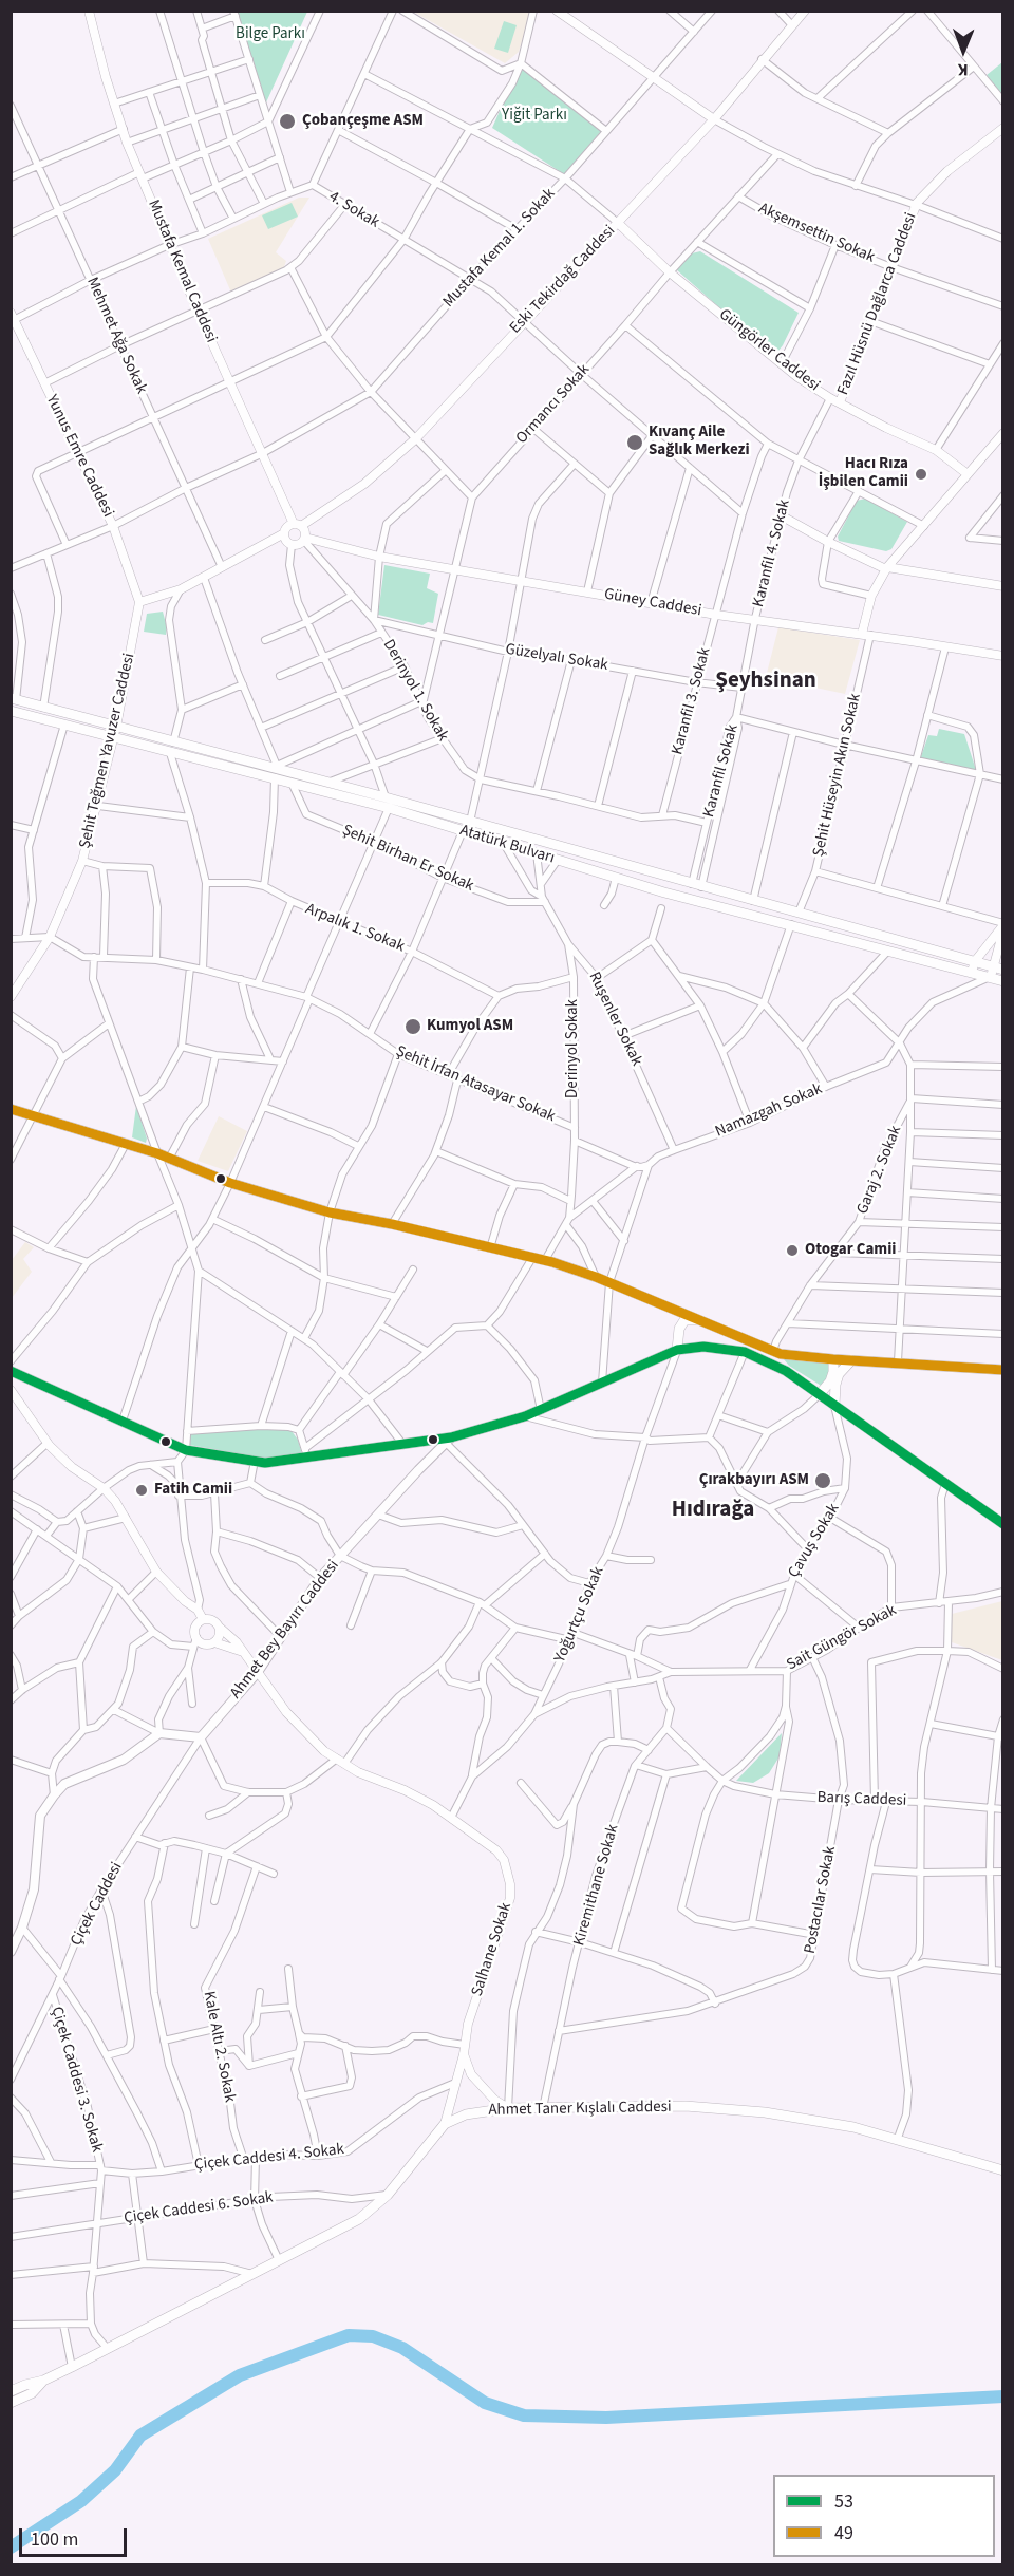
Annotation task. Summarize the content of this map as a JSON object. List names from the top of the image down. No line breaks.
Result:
{"streets":{"main road":["Atatürk Bulvarı","Ahmet Bey Bayırı Caddesi","Ahmet Taner Kışlalı Caddesi"],"street":["4. Sokak","Akşemsettin Sokak","Mustafa Kemal 1. Sokak","Mustafa Kemal Caddesi","Eski Tekirdağ Caddesi","Fazıl Hüsnü Dağlarca Caddesi","Mehmet Ağa Sokak","Güngörler Caddesi","Ormancı Sokak","Yunus Emre Caddesi","Karanfil 4. Sokak","Güney Caddesi","Güzelyalı Sokak","Derinyol 1. Sokak","Karanfil 3. Sokak","Şehit Teğmen Yavuzer Caddesi","Karanfil Sokak","Şehit Hüseyin Akın Sokak","Şehit Birhan Er Sokak","Arpalık 1. Sokak","Ruşenler Sokak","Derinyol Sokak","Şehit İrfan Atasayar Sokak","Namazgah Sokak","Garaj 2. Sokak","Çavuş Sokak","Yoğurtçu Sokak","Sait Güngör Sokak","Barış Caddesi","Kiremithane Sokak","Postacılar Sokak","Çiçek Caddesi","Salhane Sokak","Kale Altı 2. Sokak","Çiçek Caddesi 3. Sokak","Çiçek Caddesi 4. Sokak","Çiçek Caddesi 6. Sokak"]},"crossings":[["4. Sokak","Mustafa Kemal 1. Sokak"],["4. Sokak","Mustafa Kemal Caddesi"],["4. Sokak","Eski Tekirdağ Caddesi"],["4. Sokak","Mehmet Ağa Sokak"],["4. Sokak","Ormancı Sokak"],["4. Sokak","Yunus Emre Caddesi"],["4. Sokak","Karanfil 3. Sokak"],["Akşemsettin Sokak","Fazıl Hüsnü Dağlarca Caddesi"],["Akşemsettin Sokak","Ormancı Sokak"],["Mustafa Kemal 1. Sokak","Mustafa Kemal Caddesi"],["Mustafa Kemal 1. Sokak","Mehmet Ağa Sokak"],["Mustafa Kemal 1. Sokak","Yunus Emre Caddesi"],["Mustafa Kemal Caddesi","Eski Tekirdağ Caddesi"],["Mustafa Kemal Caddesi","Güney Caddesi"],["Mustafa Kemal Caddesi","Derinyol 1. Sokak"],["Eski Tekirdağ Caddesi","Güngörler Caddesi"],["Eski Tekirdağ Caddesi","Güney Caddesi"],["Eski Tekirdağ Caddesi","Derinyol 1. Sokak"],["Fazıl Hüsnü Dağlarca Caddesi","Güngörler Caddesi"],["Güngörler Caddesi","Ormancı Sokak"],["Güngörler Caddesi","Karanfil 4. Sokak"],["Ormancı Sokak","Güney Caddesi"],["Ormancı Sokak","Güzelyalı Sokak"],["Ormancı Sokak","Derinyol 1. Sokak"],["Yunus Emre Caddesi","Şehit Teğmen Yavuzer Caddesi"],["Karanfil 4. Sokak","Güney Caddesi"],["Karanfil 4. Sokak","Güzelyalı Sokak"],["Karanfil 4. Sokak","Karanfil Sokak"],["Güney Caddesi","Derinyol 1. Sokak"],["Güney Caddesi","Karanfil 3. Sokak"],["Güney Caddesi","Şehit Hüseyin Akın Sokak"],["Güzelyalı Sokak","Derinyol 1. Sokak"],["Güzelyalı Sokak","Karanfil 3. Sokak"],["Şehit Teğmen Yavuzer Caddesi","Atatürk Bulvarı"],["Karanfil Sokak","Atatürk Bulvarı"],["Şehit Hüseyin Akın Sokak","Atatürk Bulvarı"],["Atatürk Bulvarı","Şehit Birhan Er Sokak"],["Atatürk Bulvarı","Namazgah Sokak"],["Şehit Birhan Er Sokak","Ruşenler Sokak"],["Ruşenler Sokak","Derinyol Sokak"],["Ruşenler Sokak","Namazgah Sokak"],["Derinyol Sokak","Şehit İrfan Atasayar Sokak"],["Namazgah Sokak","Garaj 2. Sokak"],["Çavuş Sokak","Sait Güngör Sokak"],["Yoğurtçu Sokak","Sait Güngör Sokak"],["Yoğurtçu Sokak","Salhane Sokak"],["Ahmet Bey Bayırı Caddesi","Çiçek Caddesi"],["Ahmet Bey Bayırı Caddesi","Salhane Sokak"],["Sait Güngör Sokak","Postacılar Sokak"],["Barış Caddesi","Postacılar Sokak"],["Kiremithane Sokak","Postacılar Sokak"],["Kiremithane Sokak","Ahmet Taner Kışlalı Caddesi"],["Çiçek Caddesi","Çiçek Caddesi 3. Sokak"],["Salhane Sokak","Ahmet Taner Kışlalı Caddesi"],["Salhane Sokak","Çiçek Caddesi 4. Sokak"],["Kale Altı 2. Sokak","Çiçek Caddesi 4. Sokak"],["Çiçek Caddesi 3. Sokak","Çiçek Caddesi 4. Sokak"],["Çiçek Caddesi 3. Sokak","Çiçek Caddesi 6. Sokak"]],"districts":["Şeyhsinan","Hıdırağa"],"parks":["Bilge Parkı","Yiğit Parkı"],"places":["Çobançeşme ASM","Kıvanç Aile Sağlık Merkezi","Hacı Rıza İşbilen Camii","Kumyol ASM","Otogar Camii","Çırakbayırı ASM","Fatih Camii"],"lines":["transit line 49","transit line 53"],"legend":["53","49"],"scale_bar":"100 m","north":"bottom"}
